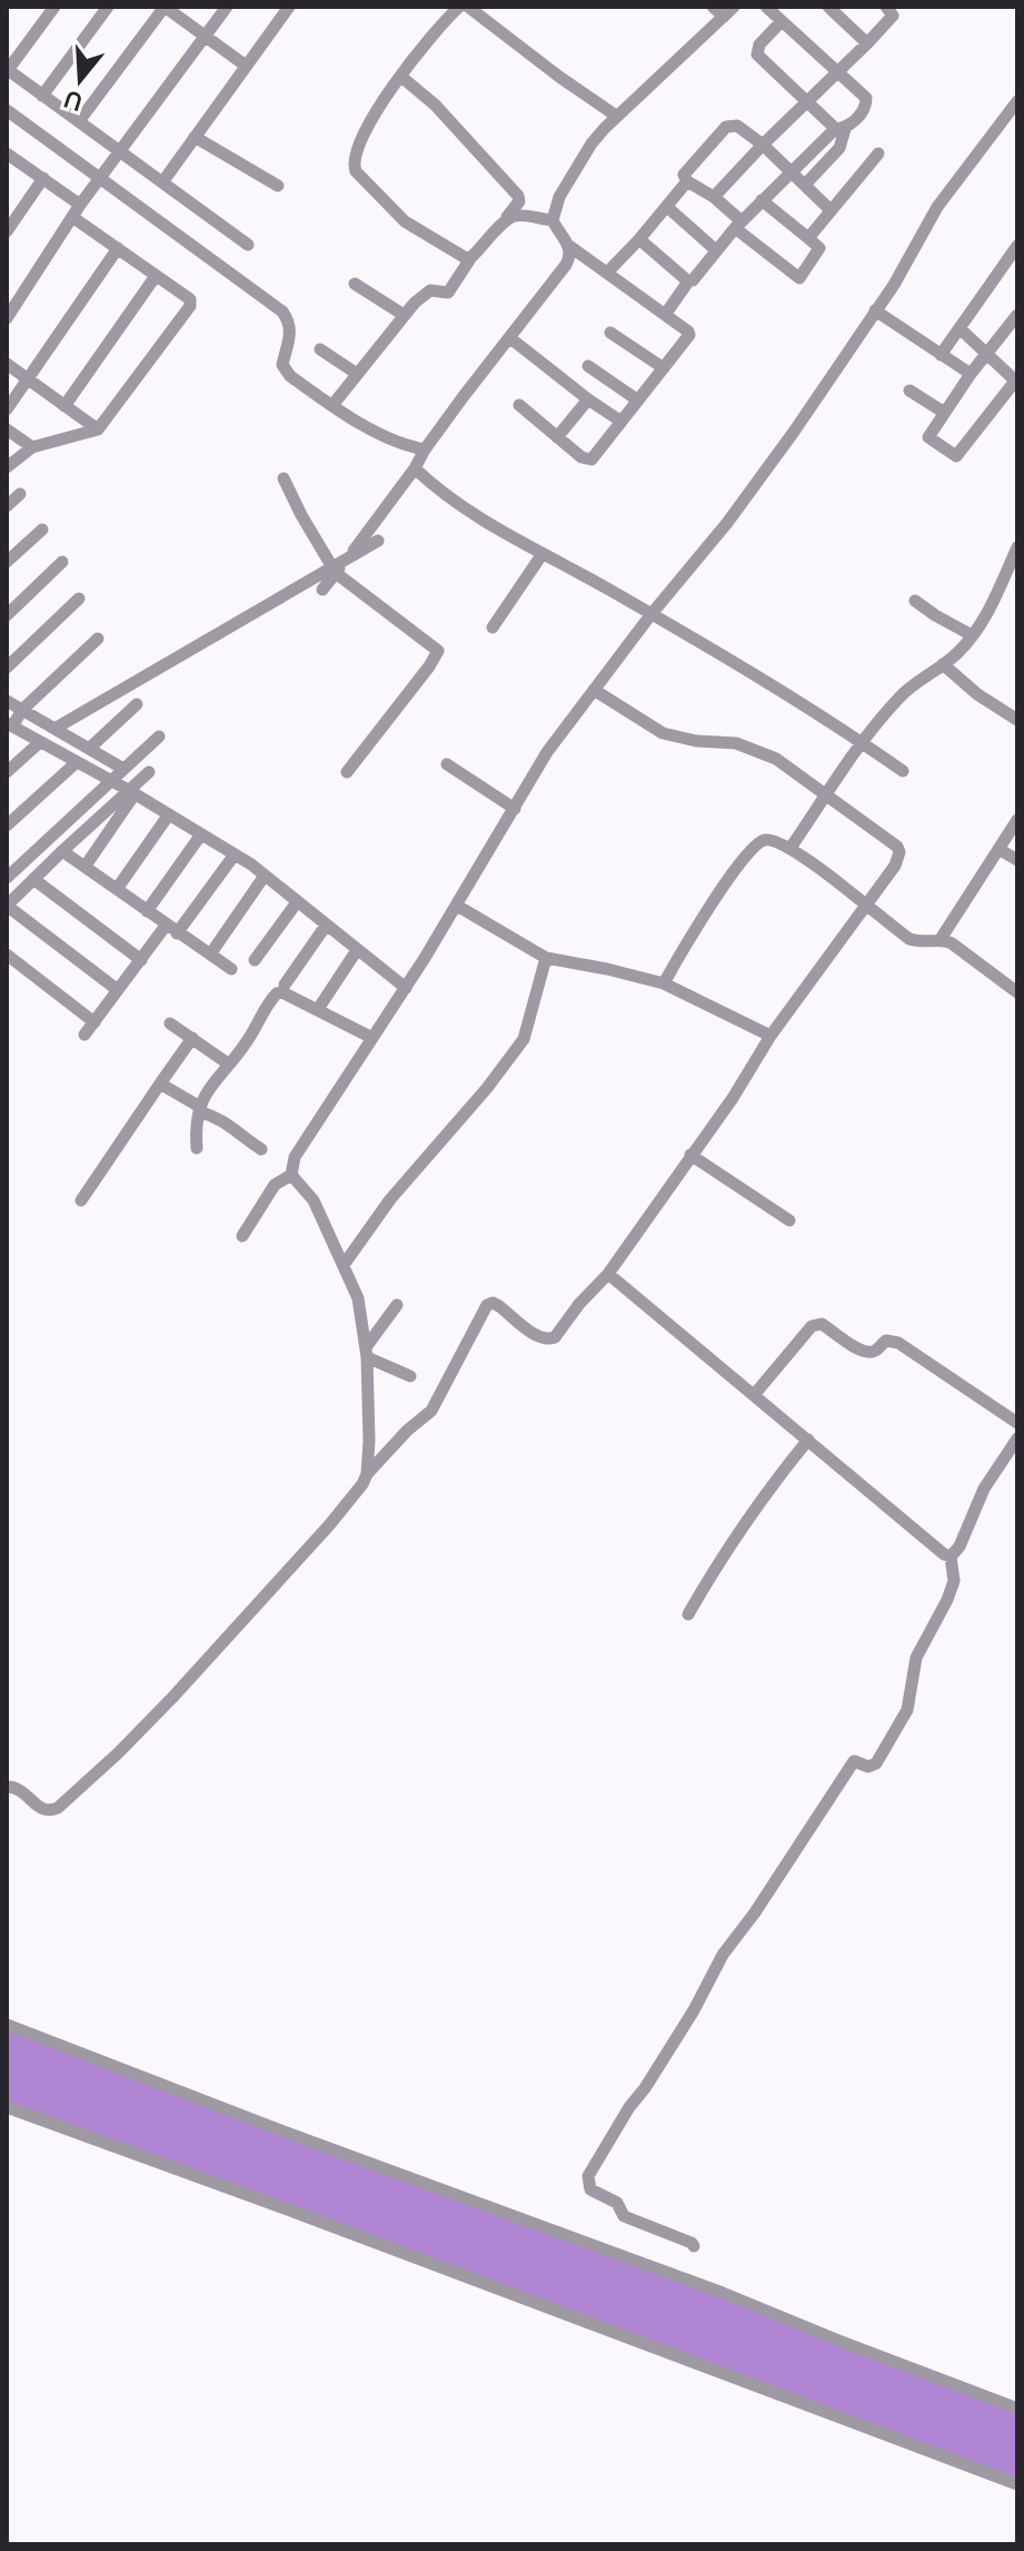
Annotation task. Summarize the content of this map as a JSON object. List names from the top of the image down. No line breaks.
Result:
{"north":"bottom"}
